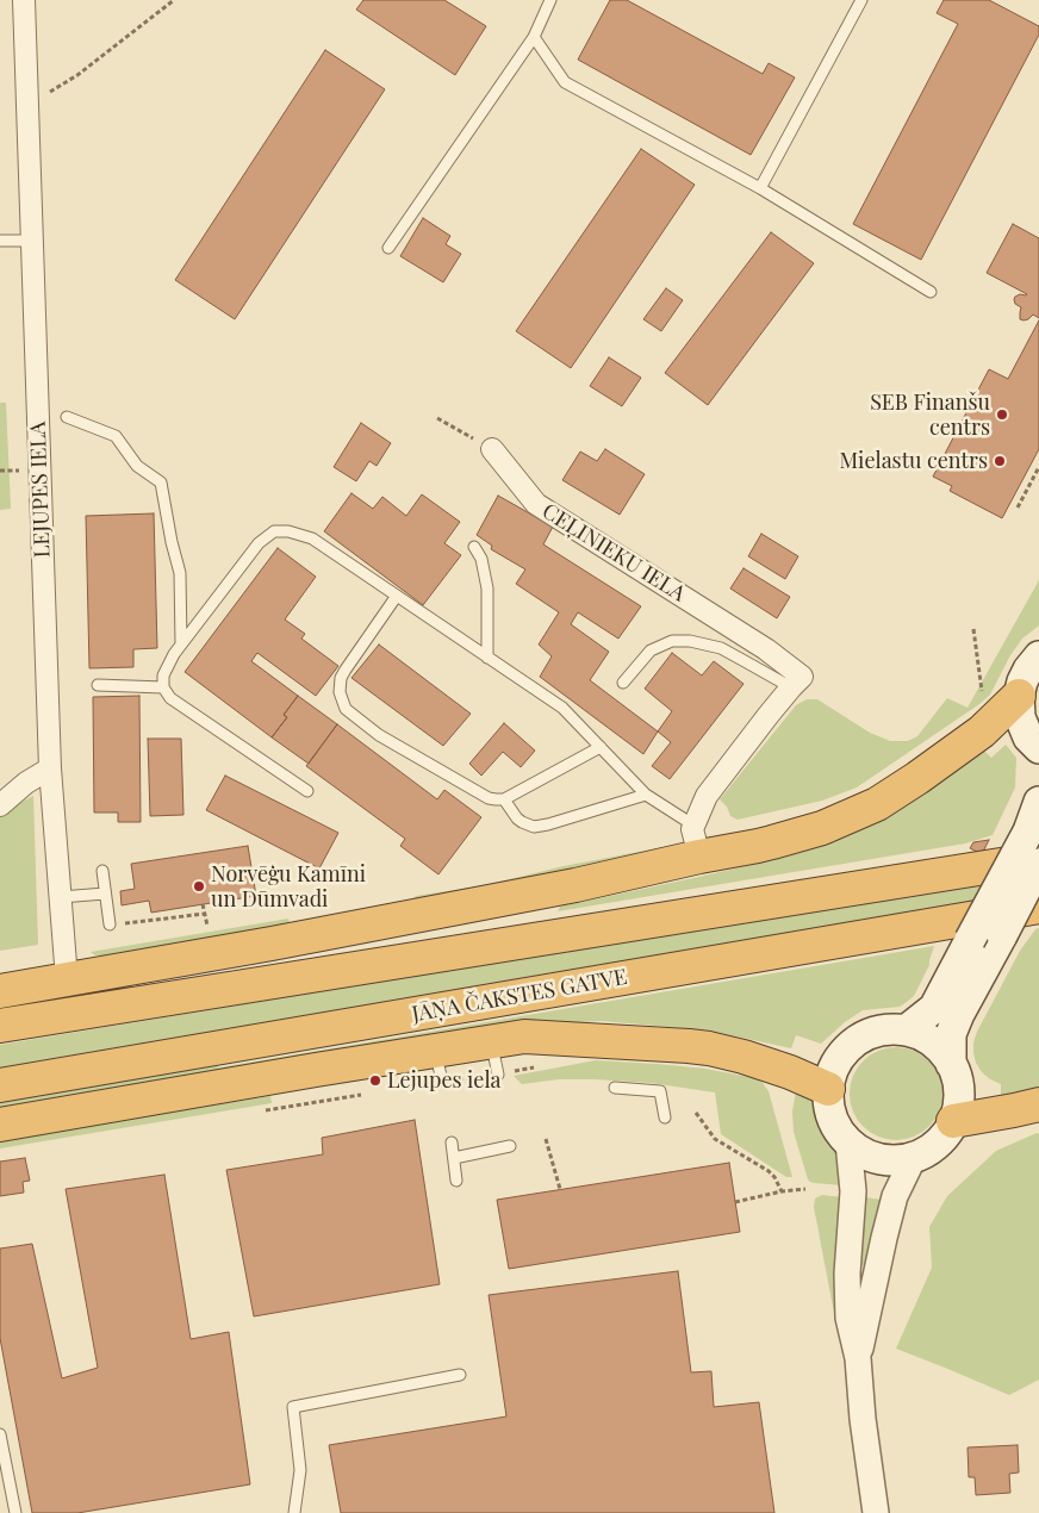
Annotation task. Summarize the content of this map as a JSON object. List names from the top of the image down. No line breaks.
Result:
{"streets":{"highway":["JĀŅA ČAKSTES GATVE"],"street":["LEJUPES IELA","CEĻINIEKU IELA"]},"places":["SEB Finanšu centrs","Mielastu centrs","Norvēģu Kamīni un Dūmvadi","Lejupes iela"]}
